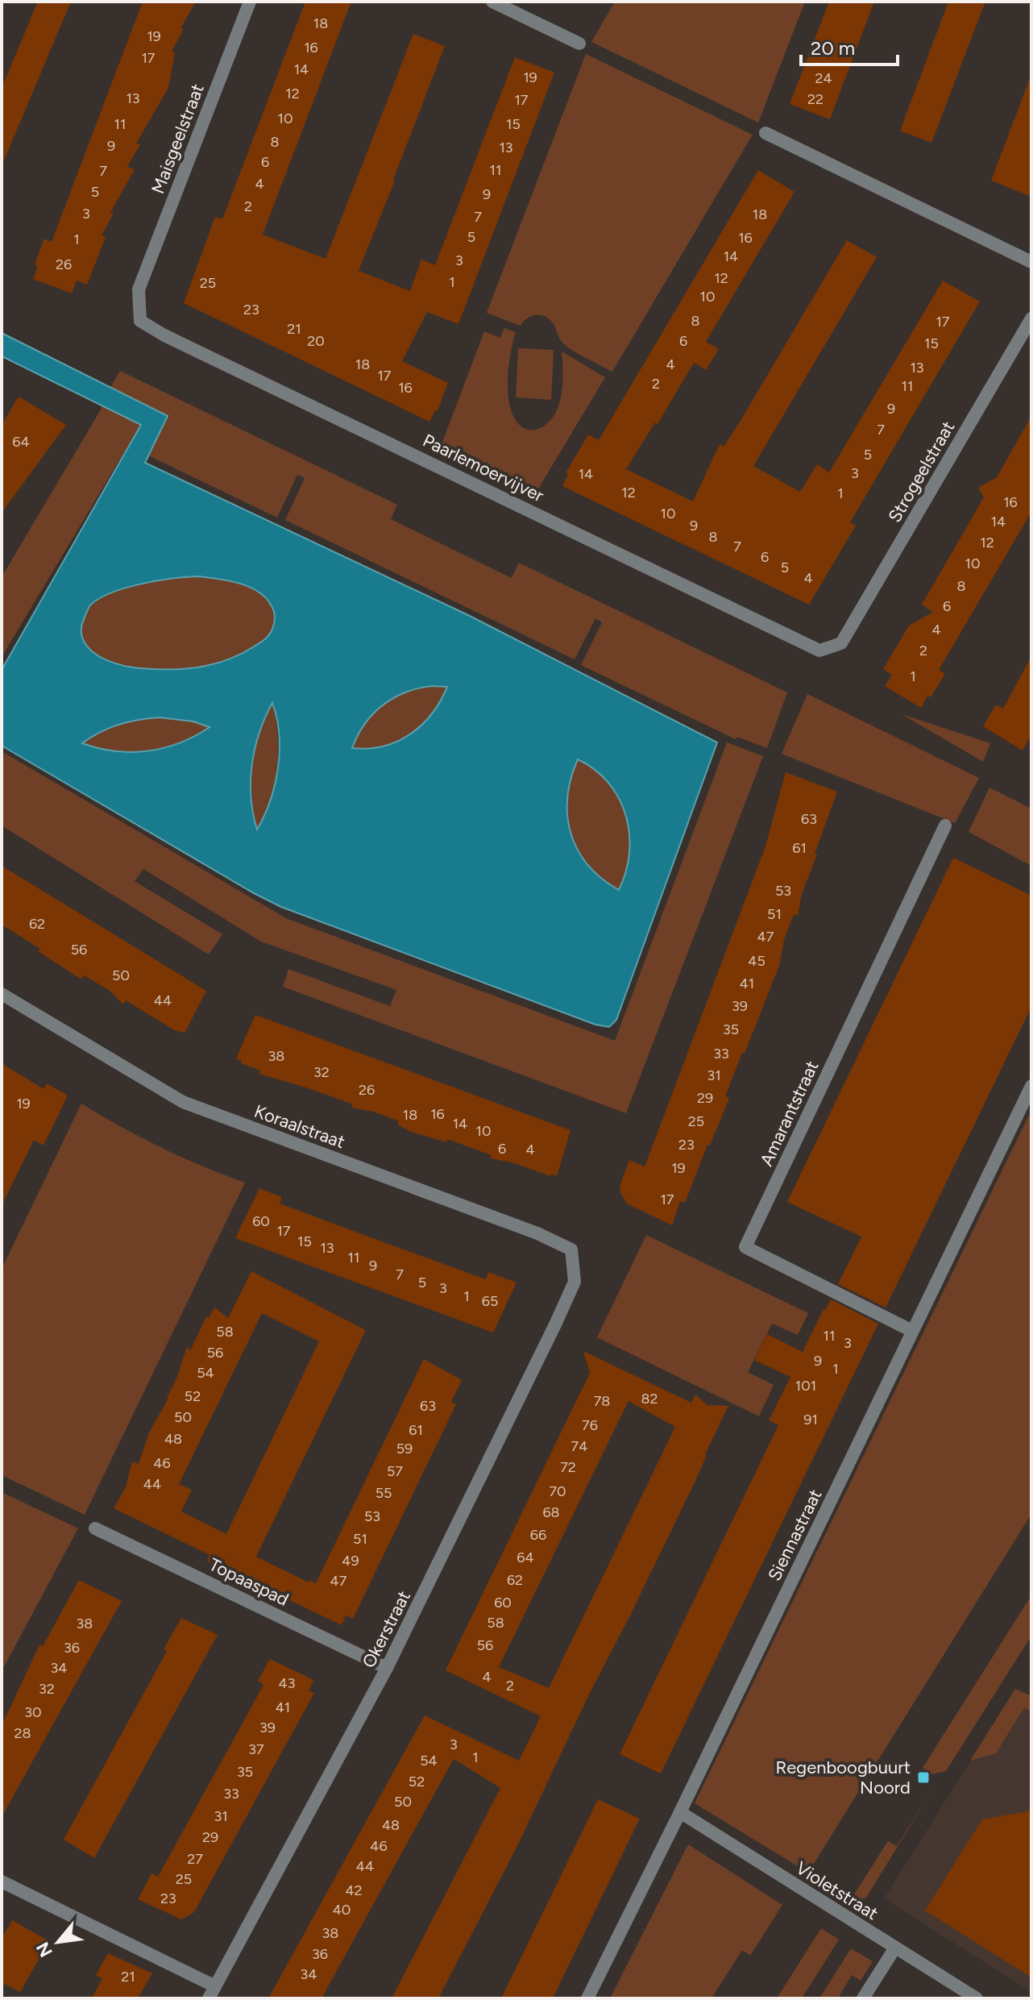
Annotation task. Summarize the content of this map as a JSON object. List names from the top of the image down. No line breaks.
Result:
{"streets":{"street":["Maisgeelstraat","Paarlemoervijver","Strogeelstraat","Amarantstraat","Koraalstraat","Siennastraat","Topaaspad","Okerstraat","Violetstraat"]},"crossings":[["Maisgeelstraat","Paarlemoervijver"],["Paarlemoervijver","Strogeelstraat"],["Amarantstraat","Siennastraat"],["Koraalstraat","Okerstraat"],["Siennastraat","Violetstraat"],["Topaaspad","Okerstraat"]],"places":{"transit":["Regenboogbuurt Noord"]},"house_numbers":["18","19","16","17","14","19","24","12","13","22","17","10","11","15","8","9","13","6","11","7","4","5","9","2","3","18","7","5","16","1","14","3","26","12","1","25","10","23","8","17","21","20","6","15","18","4","13","17","2","11","16","9","7","64","5","3","14","12","1","16","10","14","9","8","12","7","6","10","5","4","8","6","4","2","1","63","61","53","51","62","47","56","45","50","41","44","39","35","33","38","32","31","26","29","19","16","18","25","14","10","23","6","4","19","17","60","17","15","13","11","9","7","5","3","1","65","58","11","3","56","9","1","54","101","52","82","78","63","50","91","76","61","48","74","59","46","72","57","44","70","55","68","53","66","51","64","49","62","47","60","58","38","56","36","34","4","43","2","32","41","30","39","28","3","37","1","54","35","52","33","50","31","48","29","46","27","44","25","42","23","40","38","36","34","21"],"scale_bar":"20 m","north":"bottom left"}
